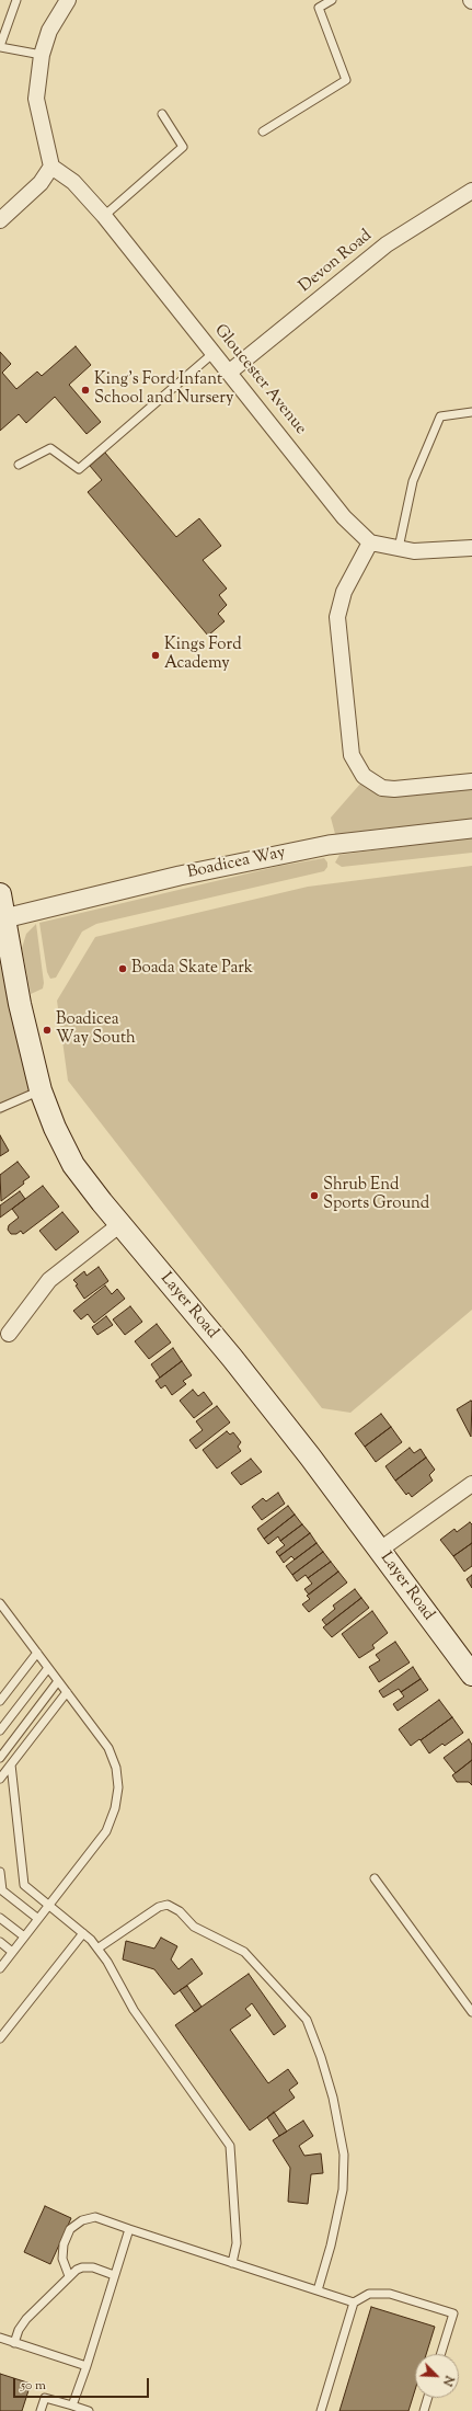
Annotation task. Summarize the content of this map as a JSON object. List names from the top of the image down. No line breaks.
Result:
{"streets":{"main road":["Layer Road"],"street":["Devon Road","Gloucester Avenue","Boadicea Way"]},"crossings":[["Devon Road","Gloucester Avenue"],["Boadicea Way","Layer Road"]],"places":["King's Ford Infant School and Nursery","Kings Ford Academy","Boada Skate Park","Boadicea Way South","Shrub End Sports Ground"],"scale_bar":"50 m","north":"bottom right"}
